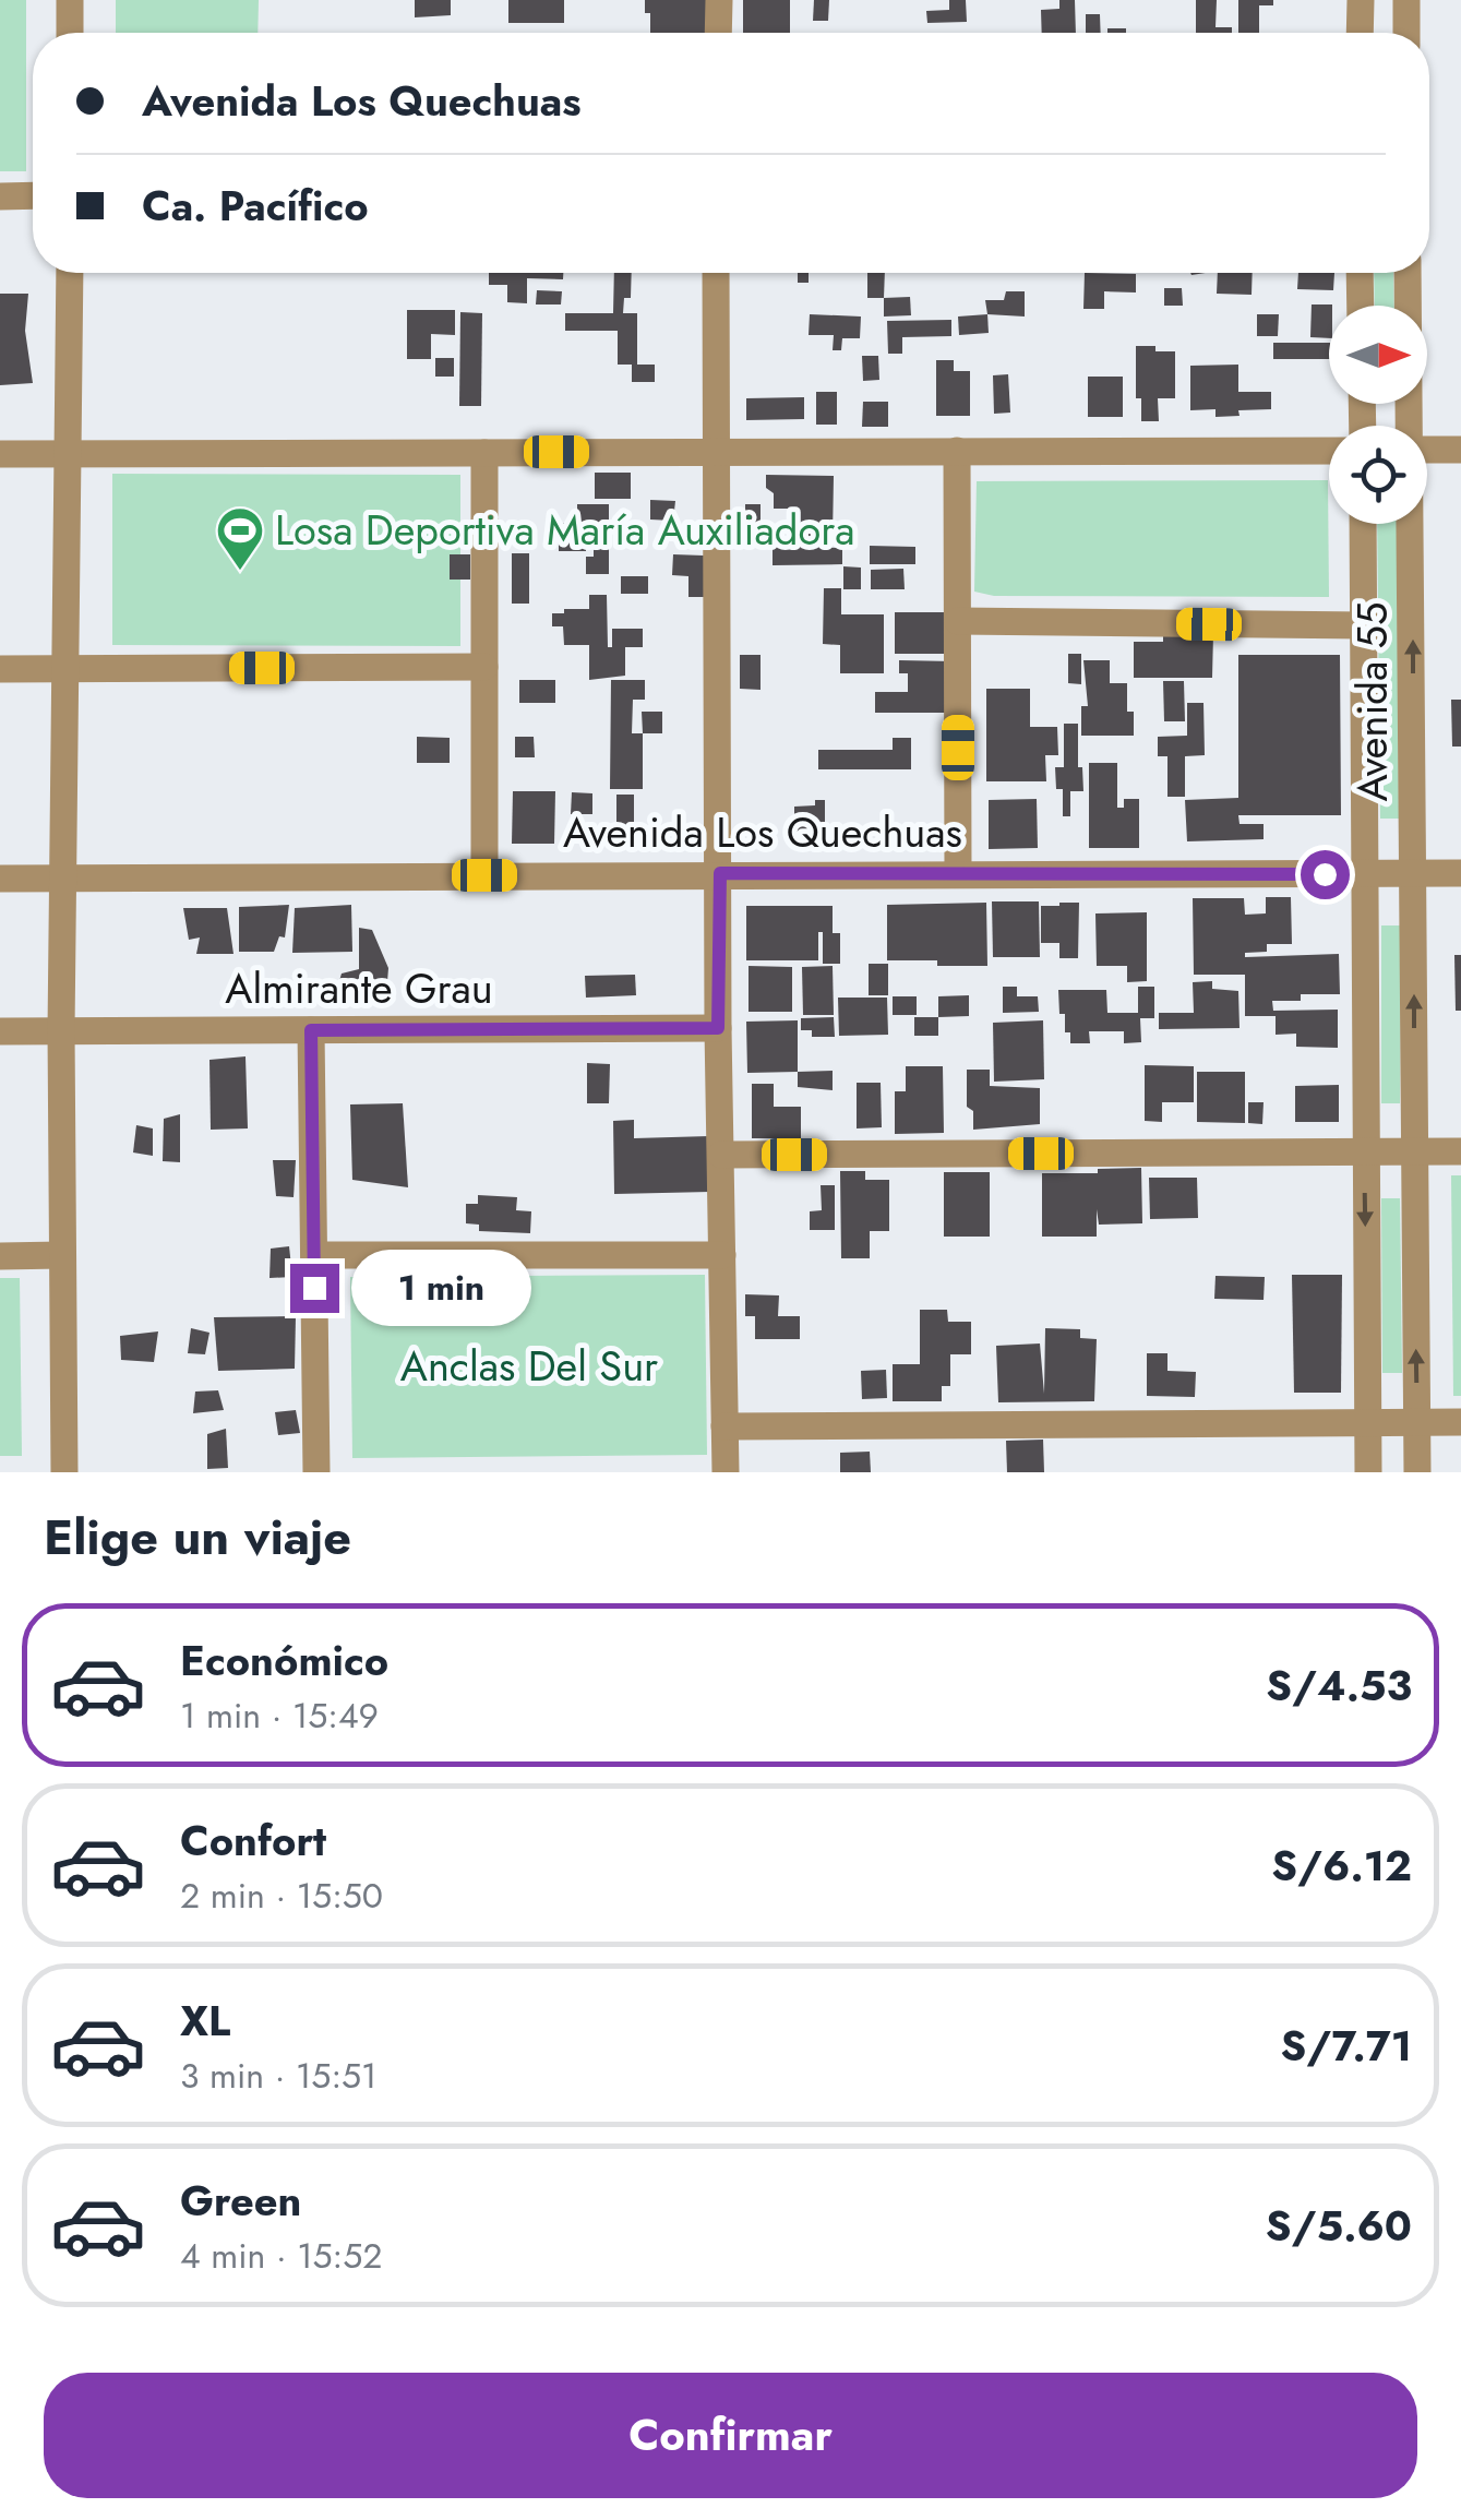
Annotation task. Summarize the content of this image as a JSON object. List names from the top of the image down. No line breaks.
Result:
{"streets":{"street":["Avenida 55","Avenida Los Quechuas","Almirante Grau"]},"crossings":[["Avenida 55","Avenida Los Quechuas"]],"parks":["Anclas Del Sur"],"places":{"sports":["Losa Deportiva María Auxiliadora"]},"north":"right","page":{"banner":["Avenida Los Quechuas","Ca. Pacífico"],"bubble":"1 min","heading":"Elige un viaje","list":[{"name":"Económico","note":"1 min · 15:49","value":"S/4.53"},{"name":"Confort","note":"2 min · 15:50","value":"S/6.12"},{"name":"XL","note":"3 min · 15:51","value":"S/7.71"},{"name":"Green","note":"4 min · 15:52","value":"S/5.60"}],"buttons":"Confirmar"}}
